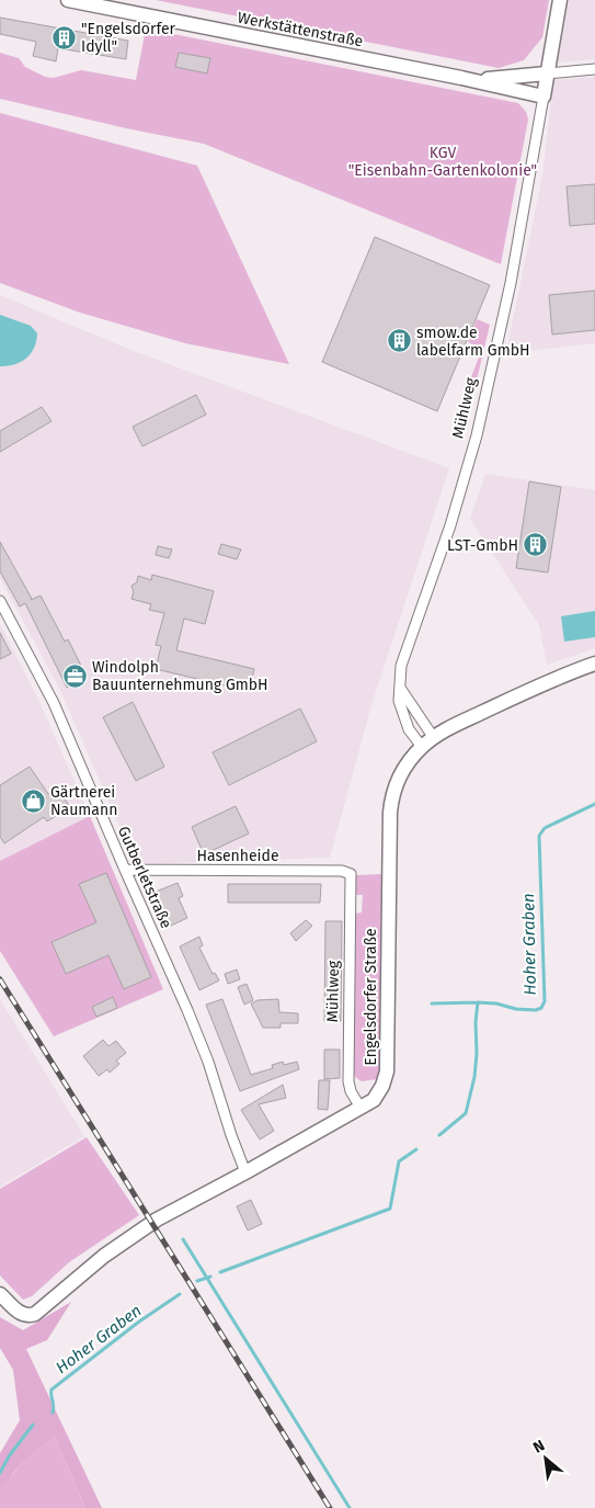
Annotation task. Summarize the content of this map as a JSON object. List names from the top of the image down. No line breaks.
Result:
{"streets":{"main road":["Werkstättenstraße","Mühlweg","Engelsdorfer Straße"],"street":["Hasenheide","Gutberletstraße"]},"crossings":[["Werkstättenstraße","Mühlweg"],["Mühlweg","Hasenheide"],["Mühlweg","Engelsdorfer Straße"],["Hasenheide","Gutberletstraße"],["Gutberletstraße","Engelsdorfer Straße"]],"water":["Hoher Graben"],"parks":["KGV \"Eisenbahn-Gartenkolonie\""],"places":{"building":["\"Engelsdorfer Idyll\"","smow.de labelfarm GmbH","LST-GmbH"],"office":["Windolph Bauunternehmung GmbH"],"shop":["Gärtnerei Naumann"]},"north":"top left"}
